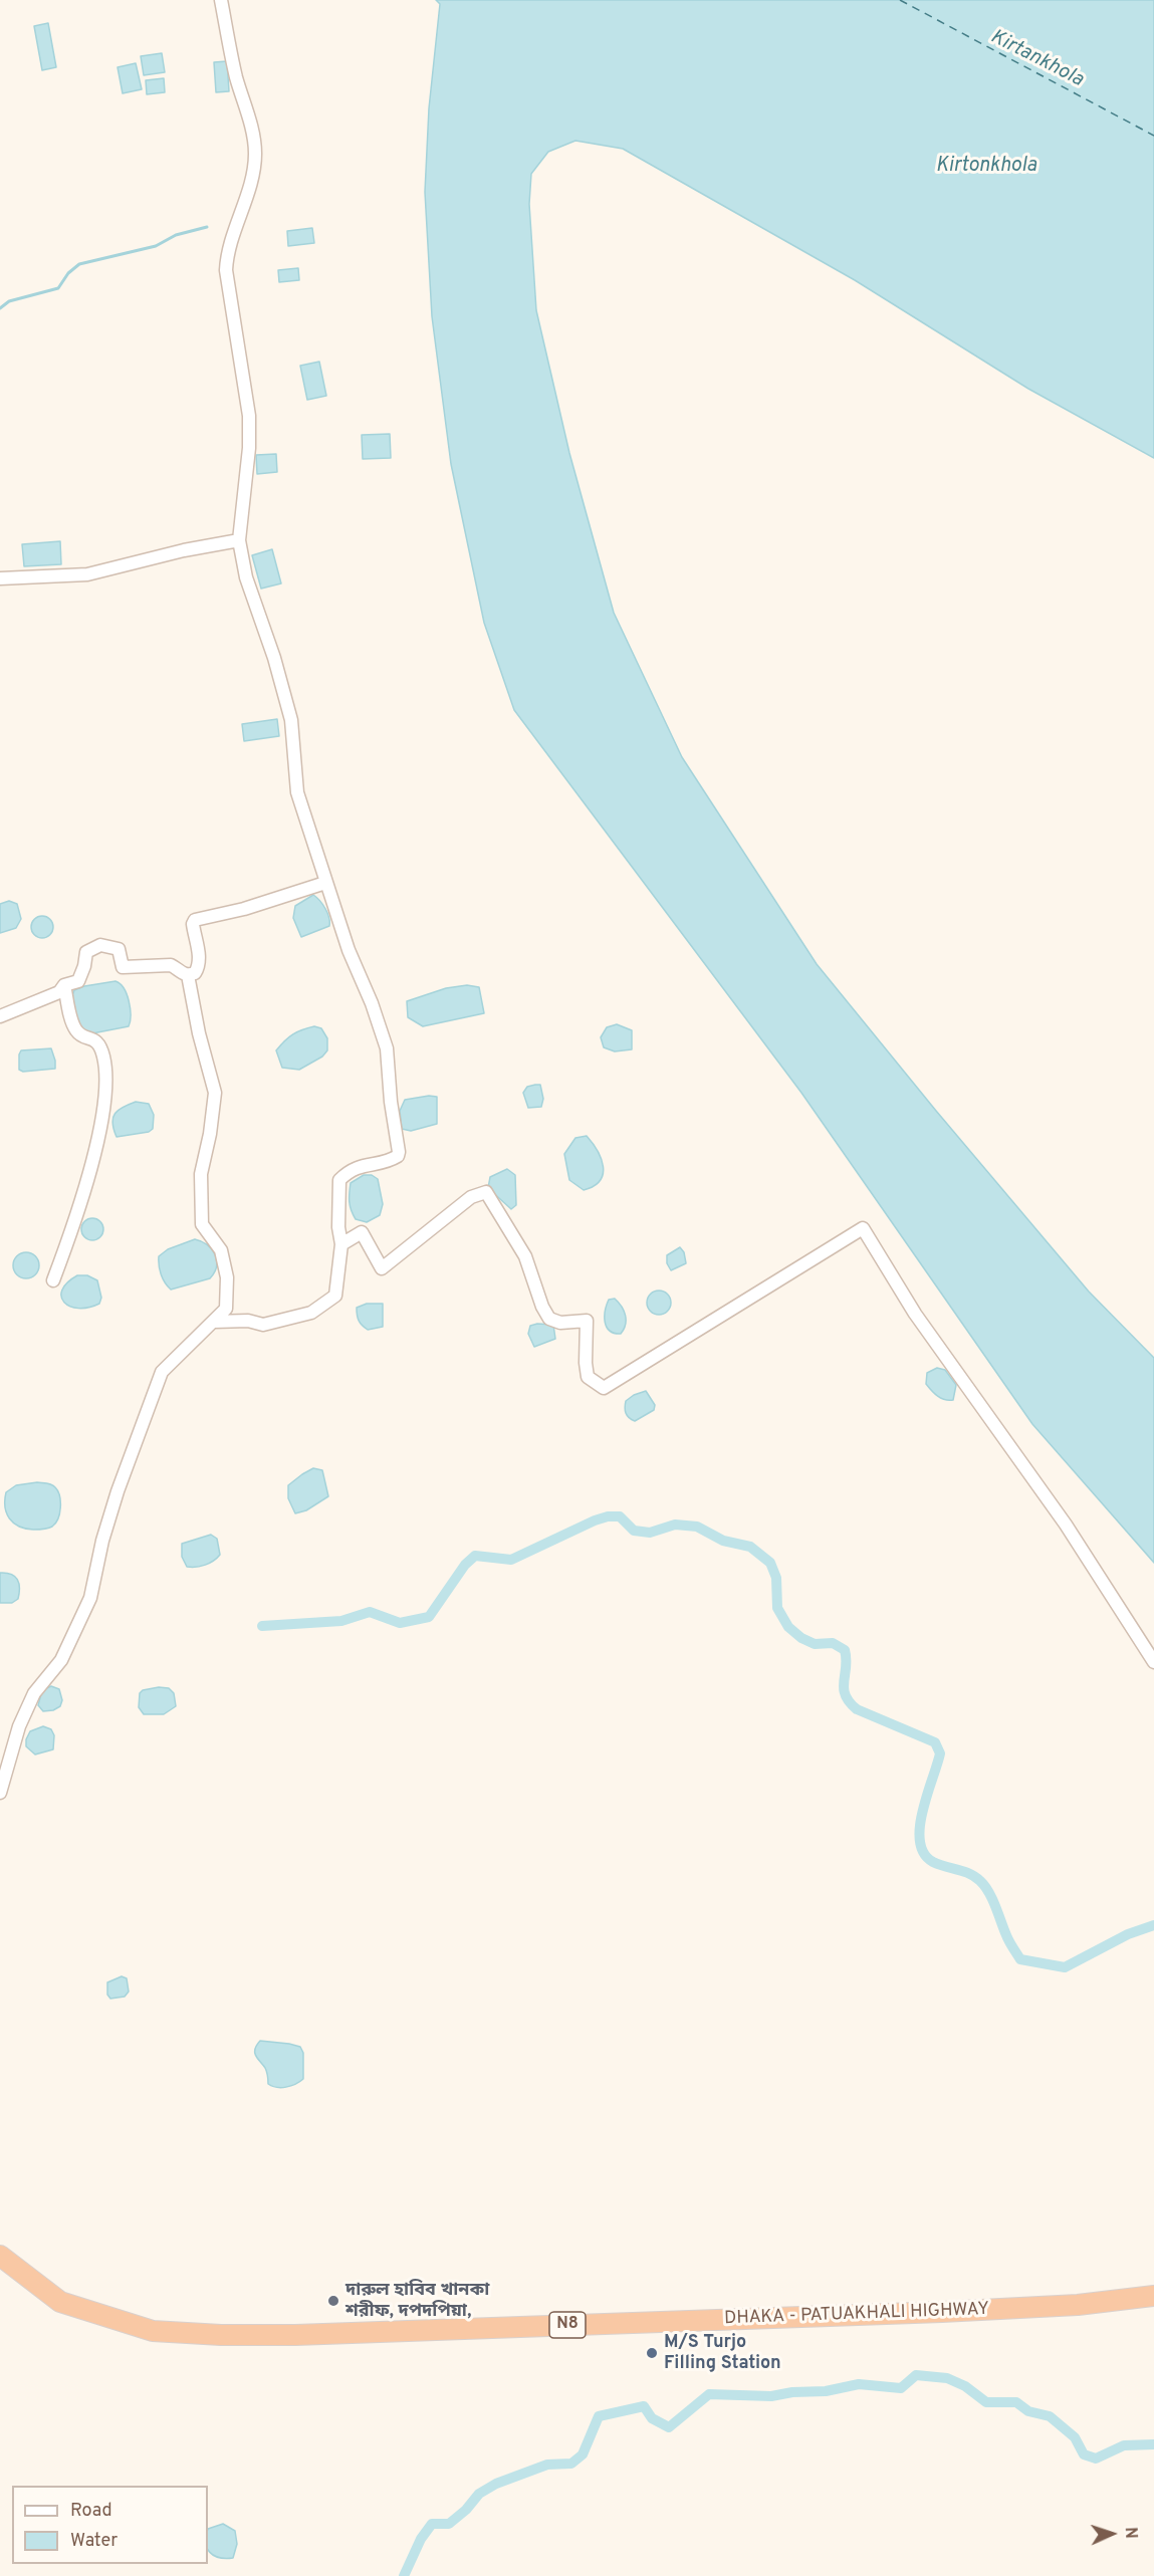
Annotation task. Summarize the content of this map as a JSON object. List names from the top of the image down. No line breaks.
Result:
{"streets":{"highway":["DHAKA - PATUAKHALI HIGHWAY","N8"]},"water":["Kirtankhola","Kirtonkhola"],"places":["দারুল হাবিব খানকা শরীফ, দপদপিয়া,","M/S Turjo Filling Station"],"legend":["Road","Water"],"north":"right"}
